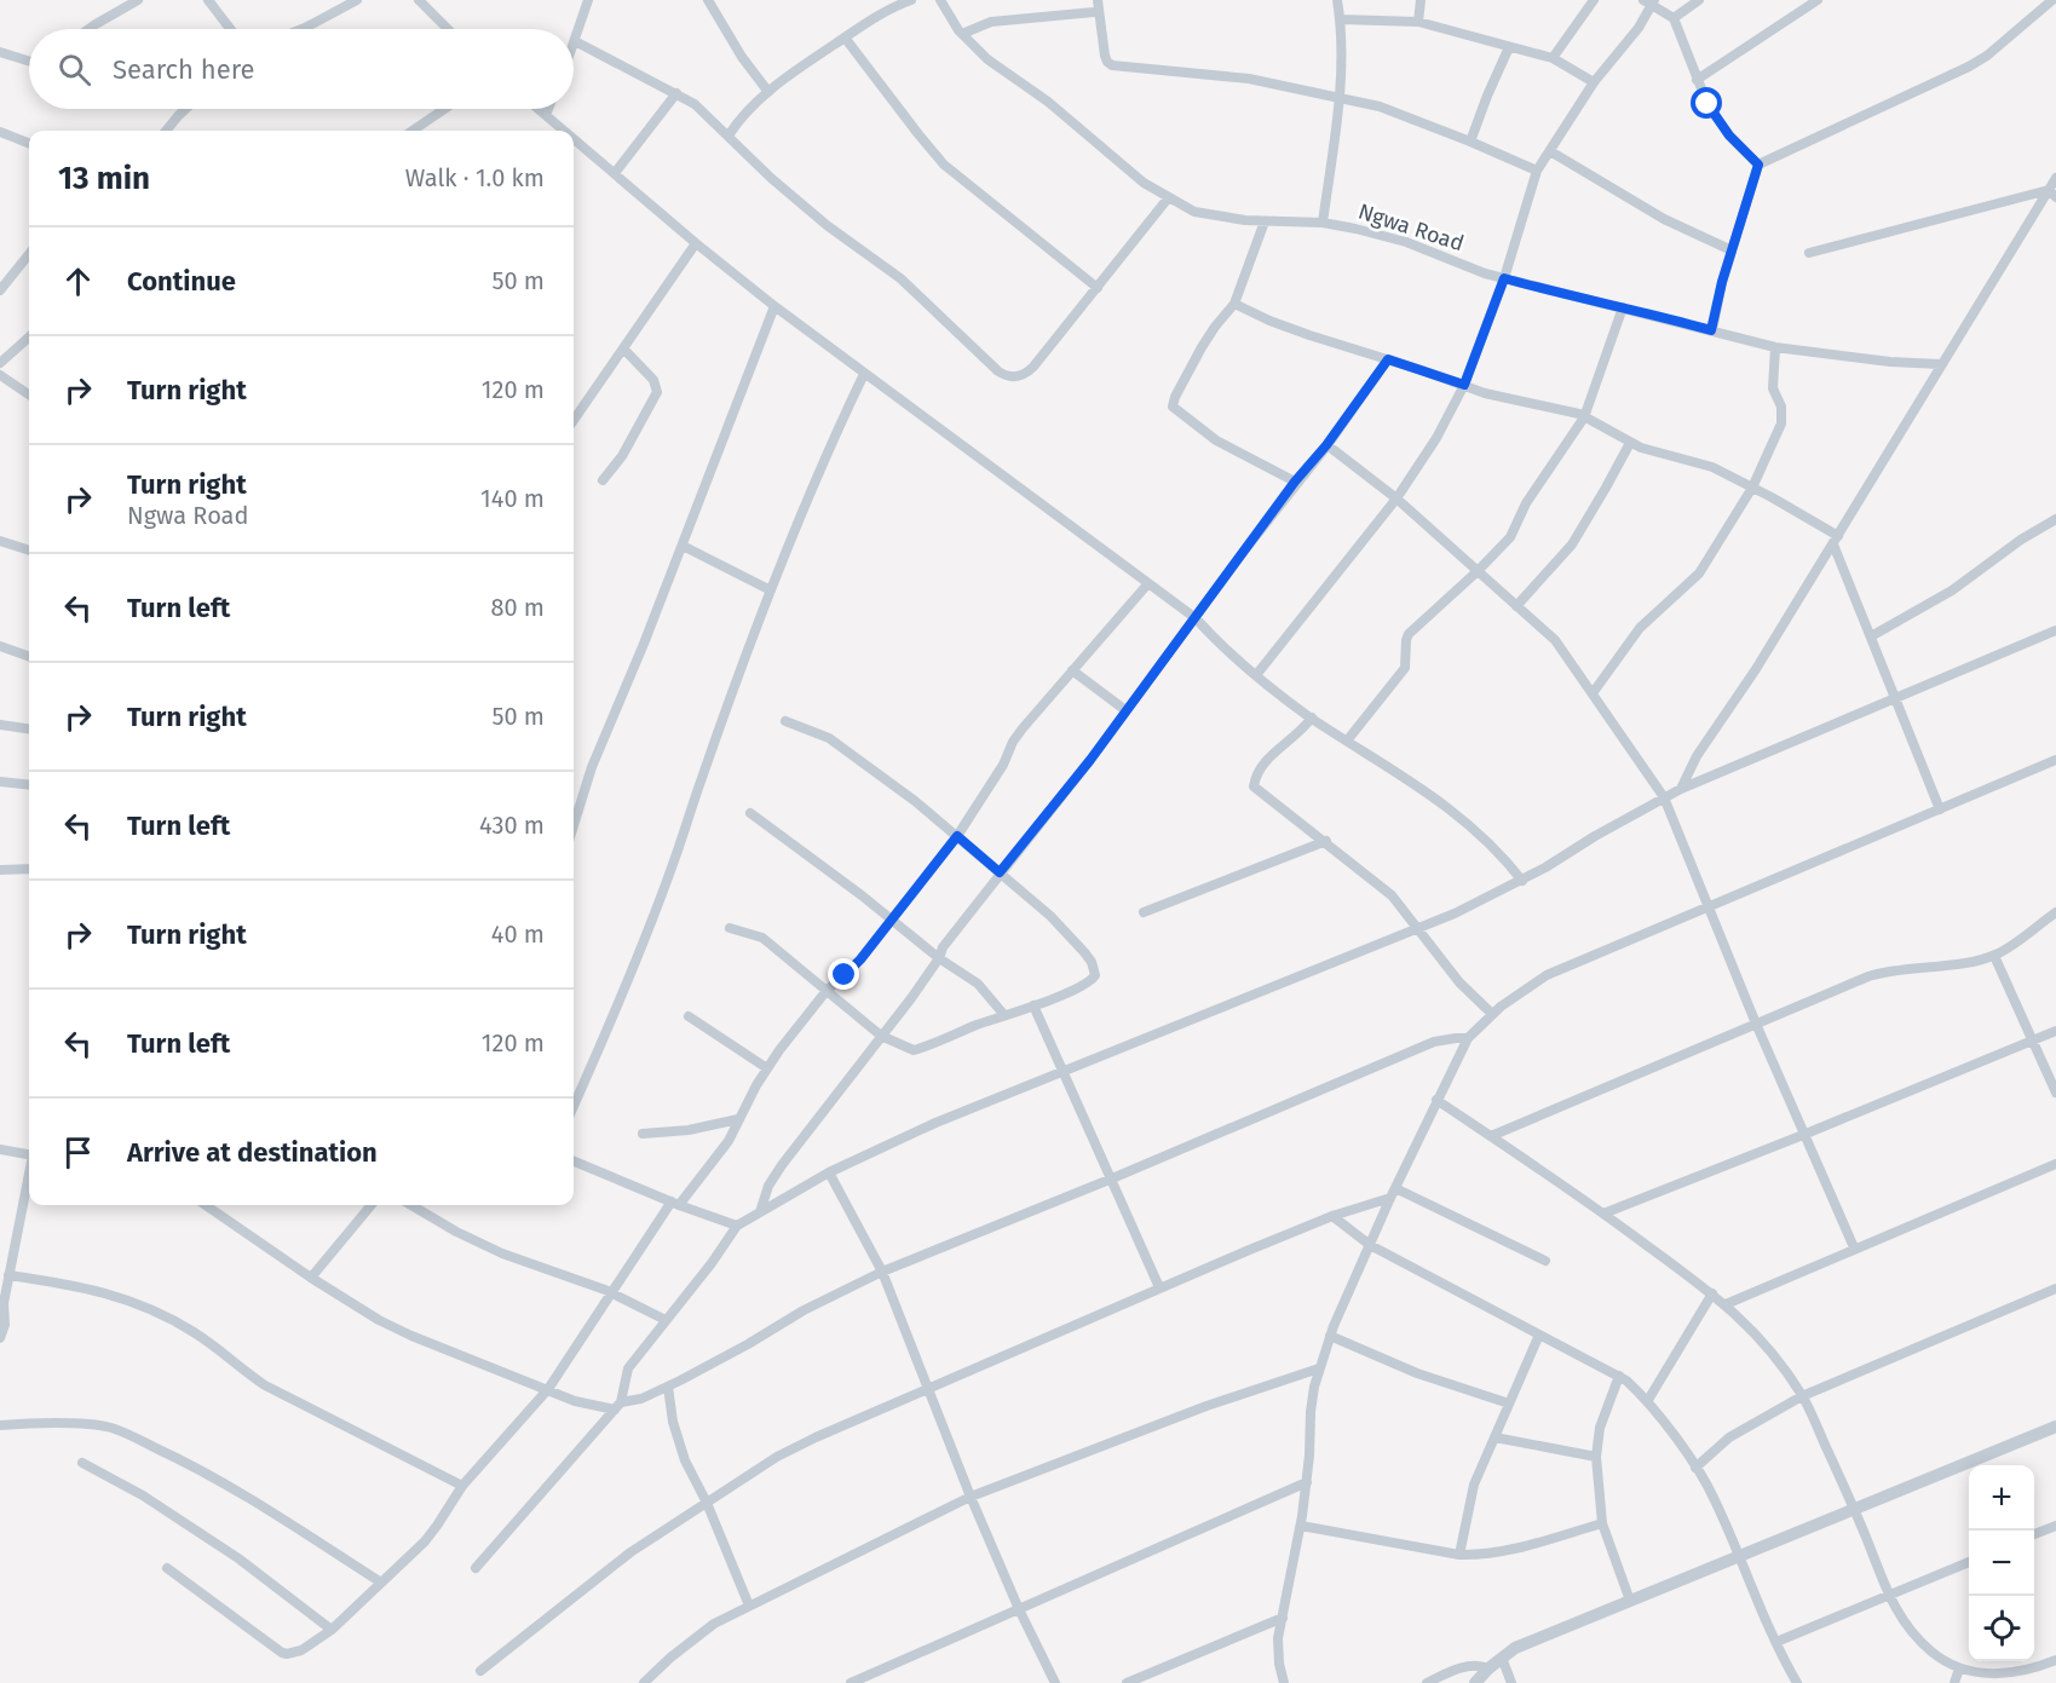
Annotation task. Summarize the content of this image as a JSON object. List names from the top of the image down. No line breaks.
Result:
{"streets":{"street":["Ngwa Road"]},"page":{"search":"Search here","heading":["13 min","Walk · 1.0 km"],"list":[["Continue","50 m"],["Turn right","120 m"],["Turn right","Ngwa Road","140 m"],["Turn left","80 m"],["Turn right","50 m"],["Turn left","430 m"],["Turn right","40 m"],["Turn left","120 m"],"Arrive at destination"],"map_buttons":["+","−"]}}
